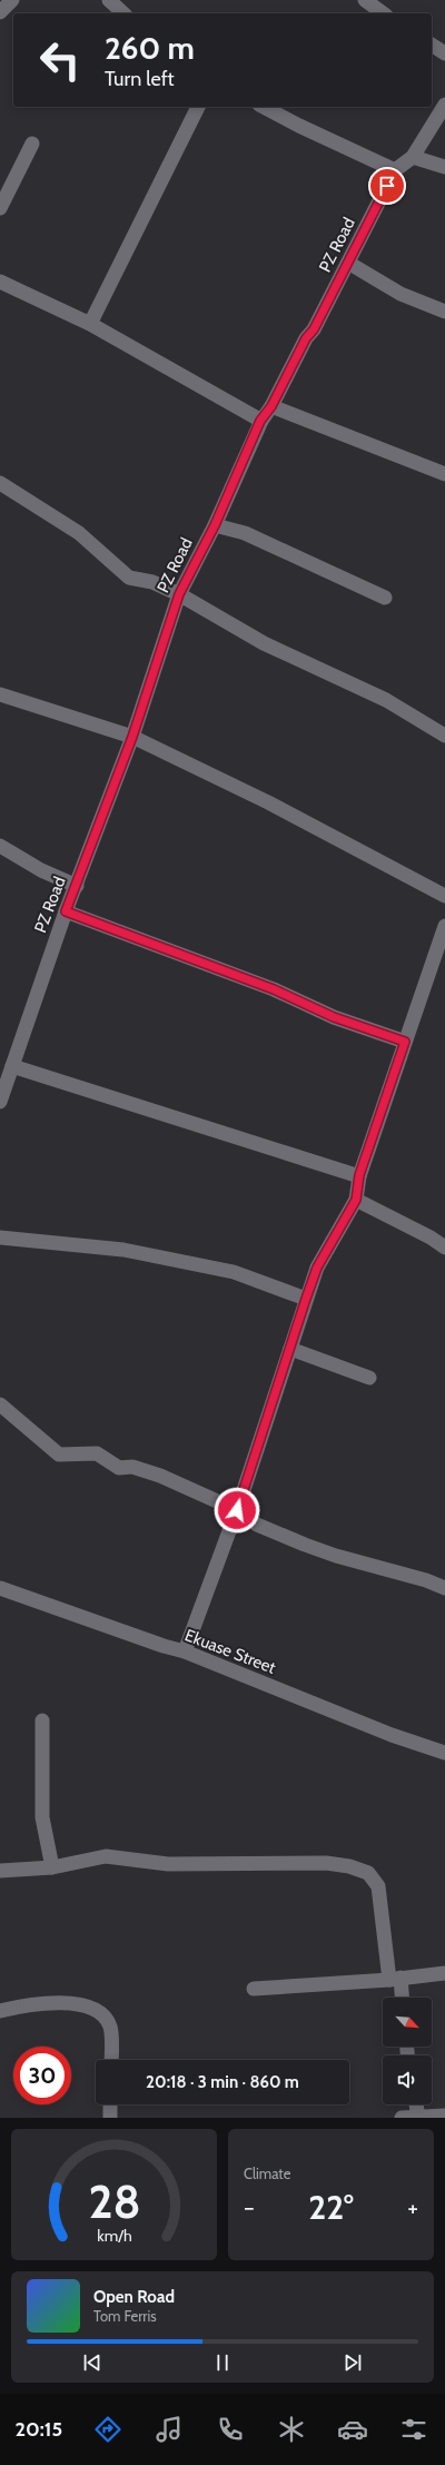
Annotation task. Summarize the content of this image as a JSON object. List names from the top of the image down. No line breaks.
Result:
{"streets":{"street":["PZ Road","Ekuase Street"]},"north":"bottom right","page":{"turn":["260 m","Turn left"],"limit":"30","trip":"20:18 · 3 min · 860 m","tile":"Climate","heat":["−","22°","+"],"song":["Open Road","Tom Ferris"],"tabs":"20:15","gauge":["28","km/h"]}}
